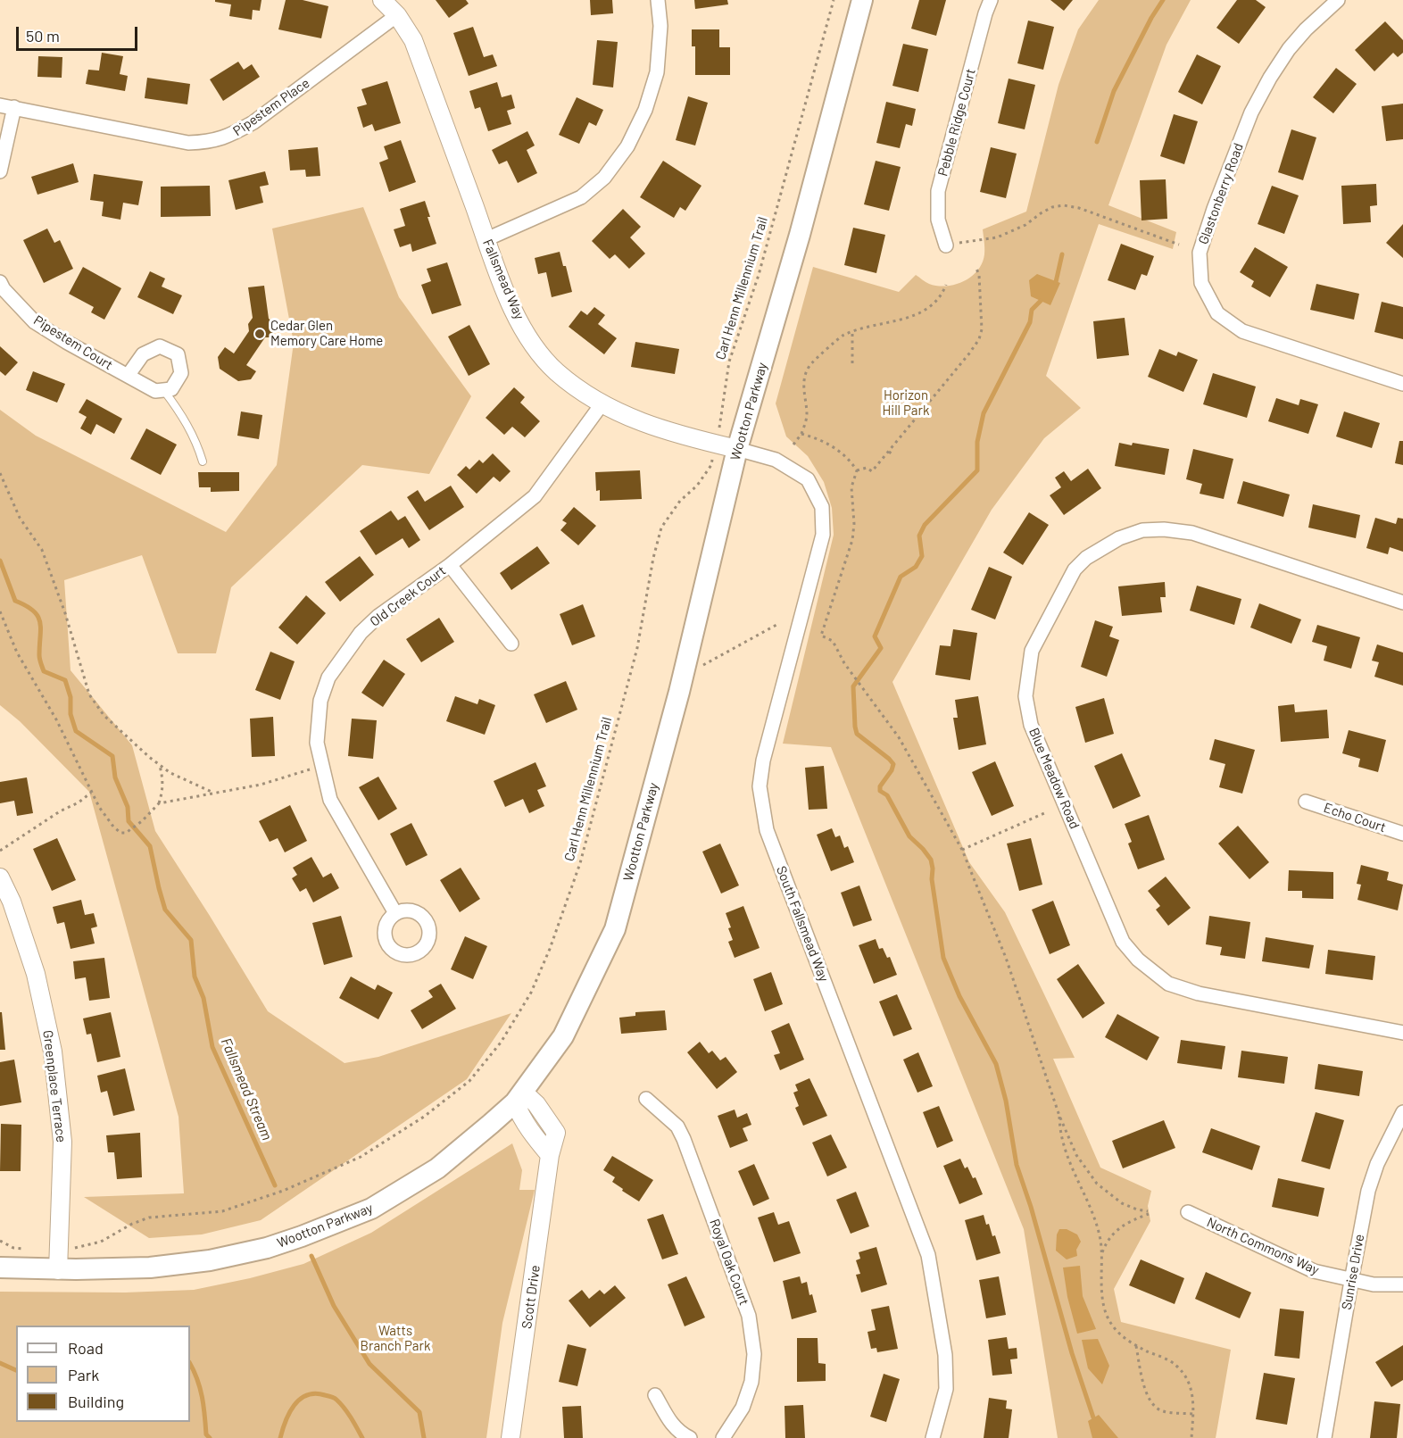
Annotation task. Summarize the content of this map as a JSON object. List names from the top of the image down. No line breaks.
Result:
{"streets":{"main road":["Wootton Parkway"],"street":["Pipestem Place","Pebble Ridge Court","Glastonberry Road","Fallsmead Way","Pipestem Court","Old Creek Court","Blue Meadow Road","Echo Court","South Fallsmead Way","Greenplace Terrace","North Commons Way","Royal Oak Court","Sunrise Drive","Scott Drive"],"path":["Carl Henn Millennium Trail"]},"crossings":[["Pipestem Place","Fallsmead Way"],["Fallsmead Way","Carl Henn Millennium Trail"],["Fallsmead Way","Wootton Parkway"],["Fallsmead Way","Old Creek Court"],["Fallsmead Way","South Fallsmead Way"],["Carl Henn Millennium Trail","Greenplace Terrace"],["Wootton Parkway","South Fallsmead Way"],["Wootton Parkway","Greenplace Terrace"],["Wootton Parkway","Scott Drive"],["North Commons Way","Sunrise Drive"]],"water":["Fallsmead Stream"],"parks":["Horizon Hill Park","Watts Branch Park"],"places":["Cedar Glen Memory Care Home"],"legend":["Road","Park","Building"],"scale_bar":"50 m"}
